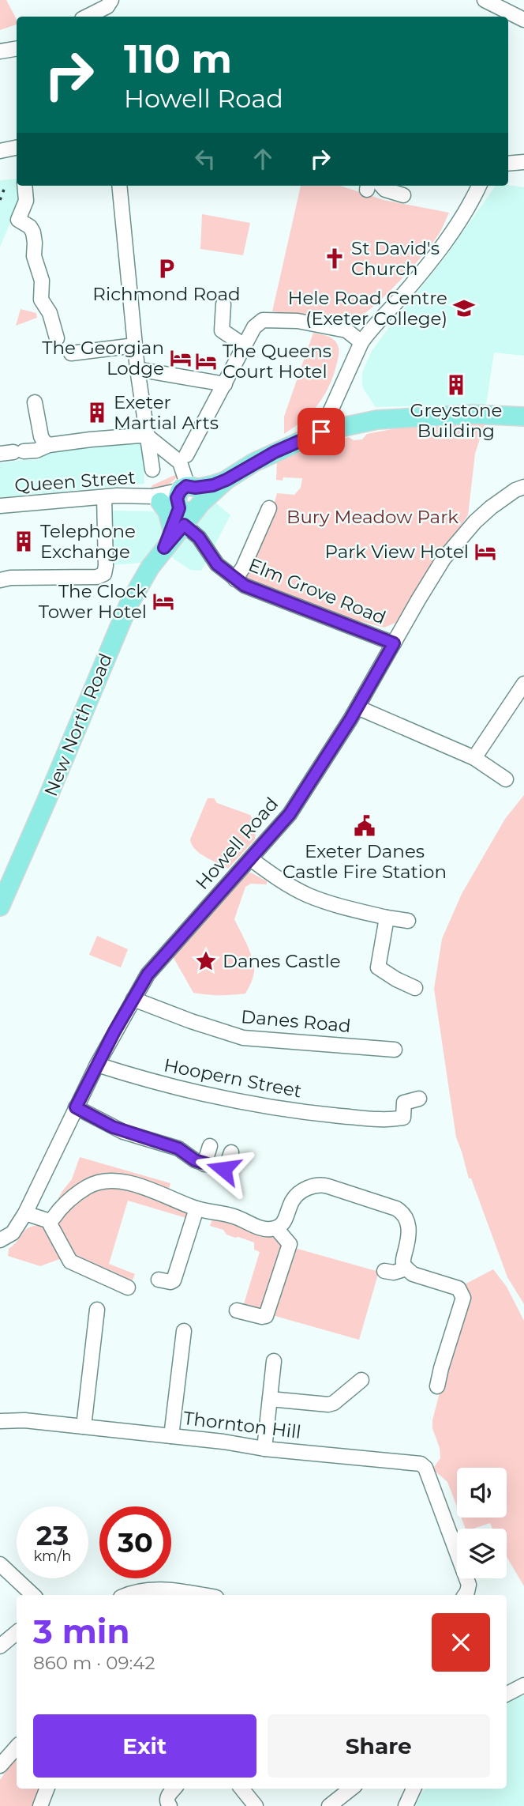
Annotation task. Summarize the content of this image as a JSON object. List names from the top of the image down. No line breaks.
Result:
{"streets":{"main road":["New North Road"],"street":["Queen Street","Elm Grove Road","Howell Road","Danes Road","Hoopern Street","Thornton Hill"]},"crossings":[["Queen Street","Elm Grove Road"],["Queen Street","New North Road"],["Elm Grove Road","New North Road"],["Elm Grove Road","Howell Road"],["Howell Road","Danes Road"],["Howell Road","Hoopern Street"]],"parks":["Bury Meadow Park"],"places":{"church":["St David's Church"],"parking":["Richmond Road"],"school or university":["Hele Road Centre (Exeter College)"],"hotel":["The Georgian Lodge","The Queens Court Hotel","Park View Hotel","The Clock Tower Hotel"],"building":["Greystone Building","Exeter Martial Arts","Telephone Exchange"],"public building":["Exeter Danes Castle Fire Station"],"place":["Danes Castle"]},"page":{"turn":["110 m","Howell Road"],"speed":"23 km/h","limit":"30","heading":["3 min","860 m · 09:42"],"buttons":["Exit","Share"]}}
